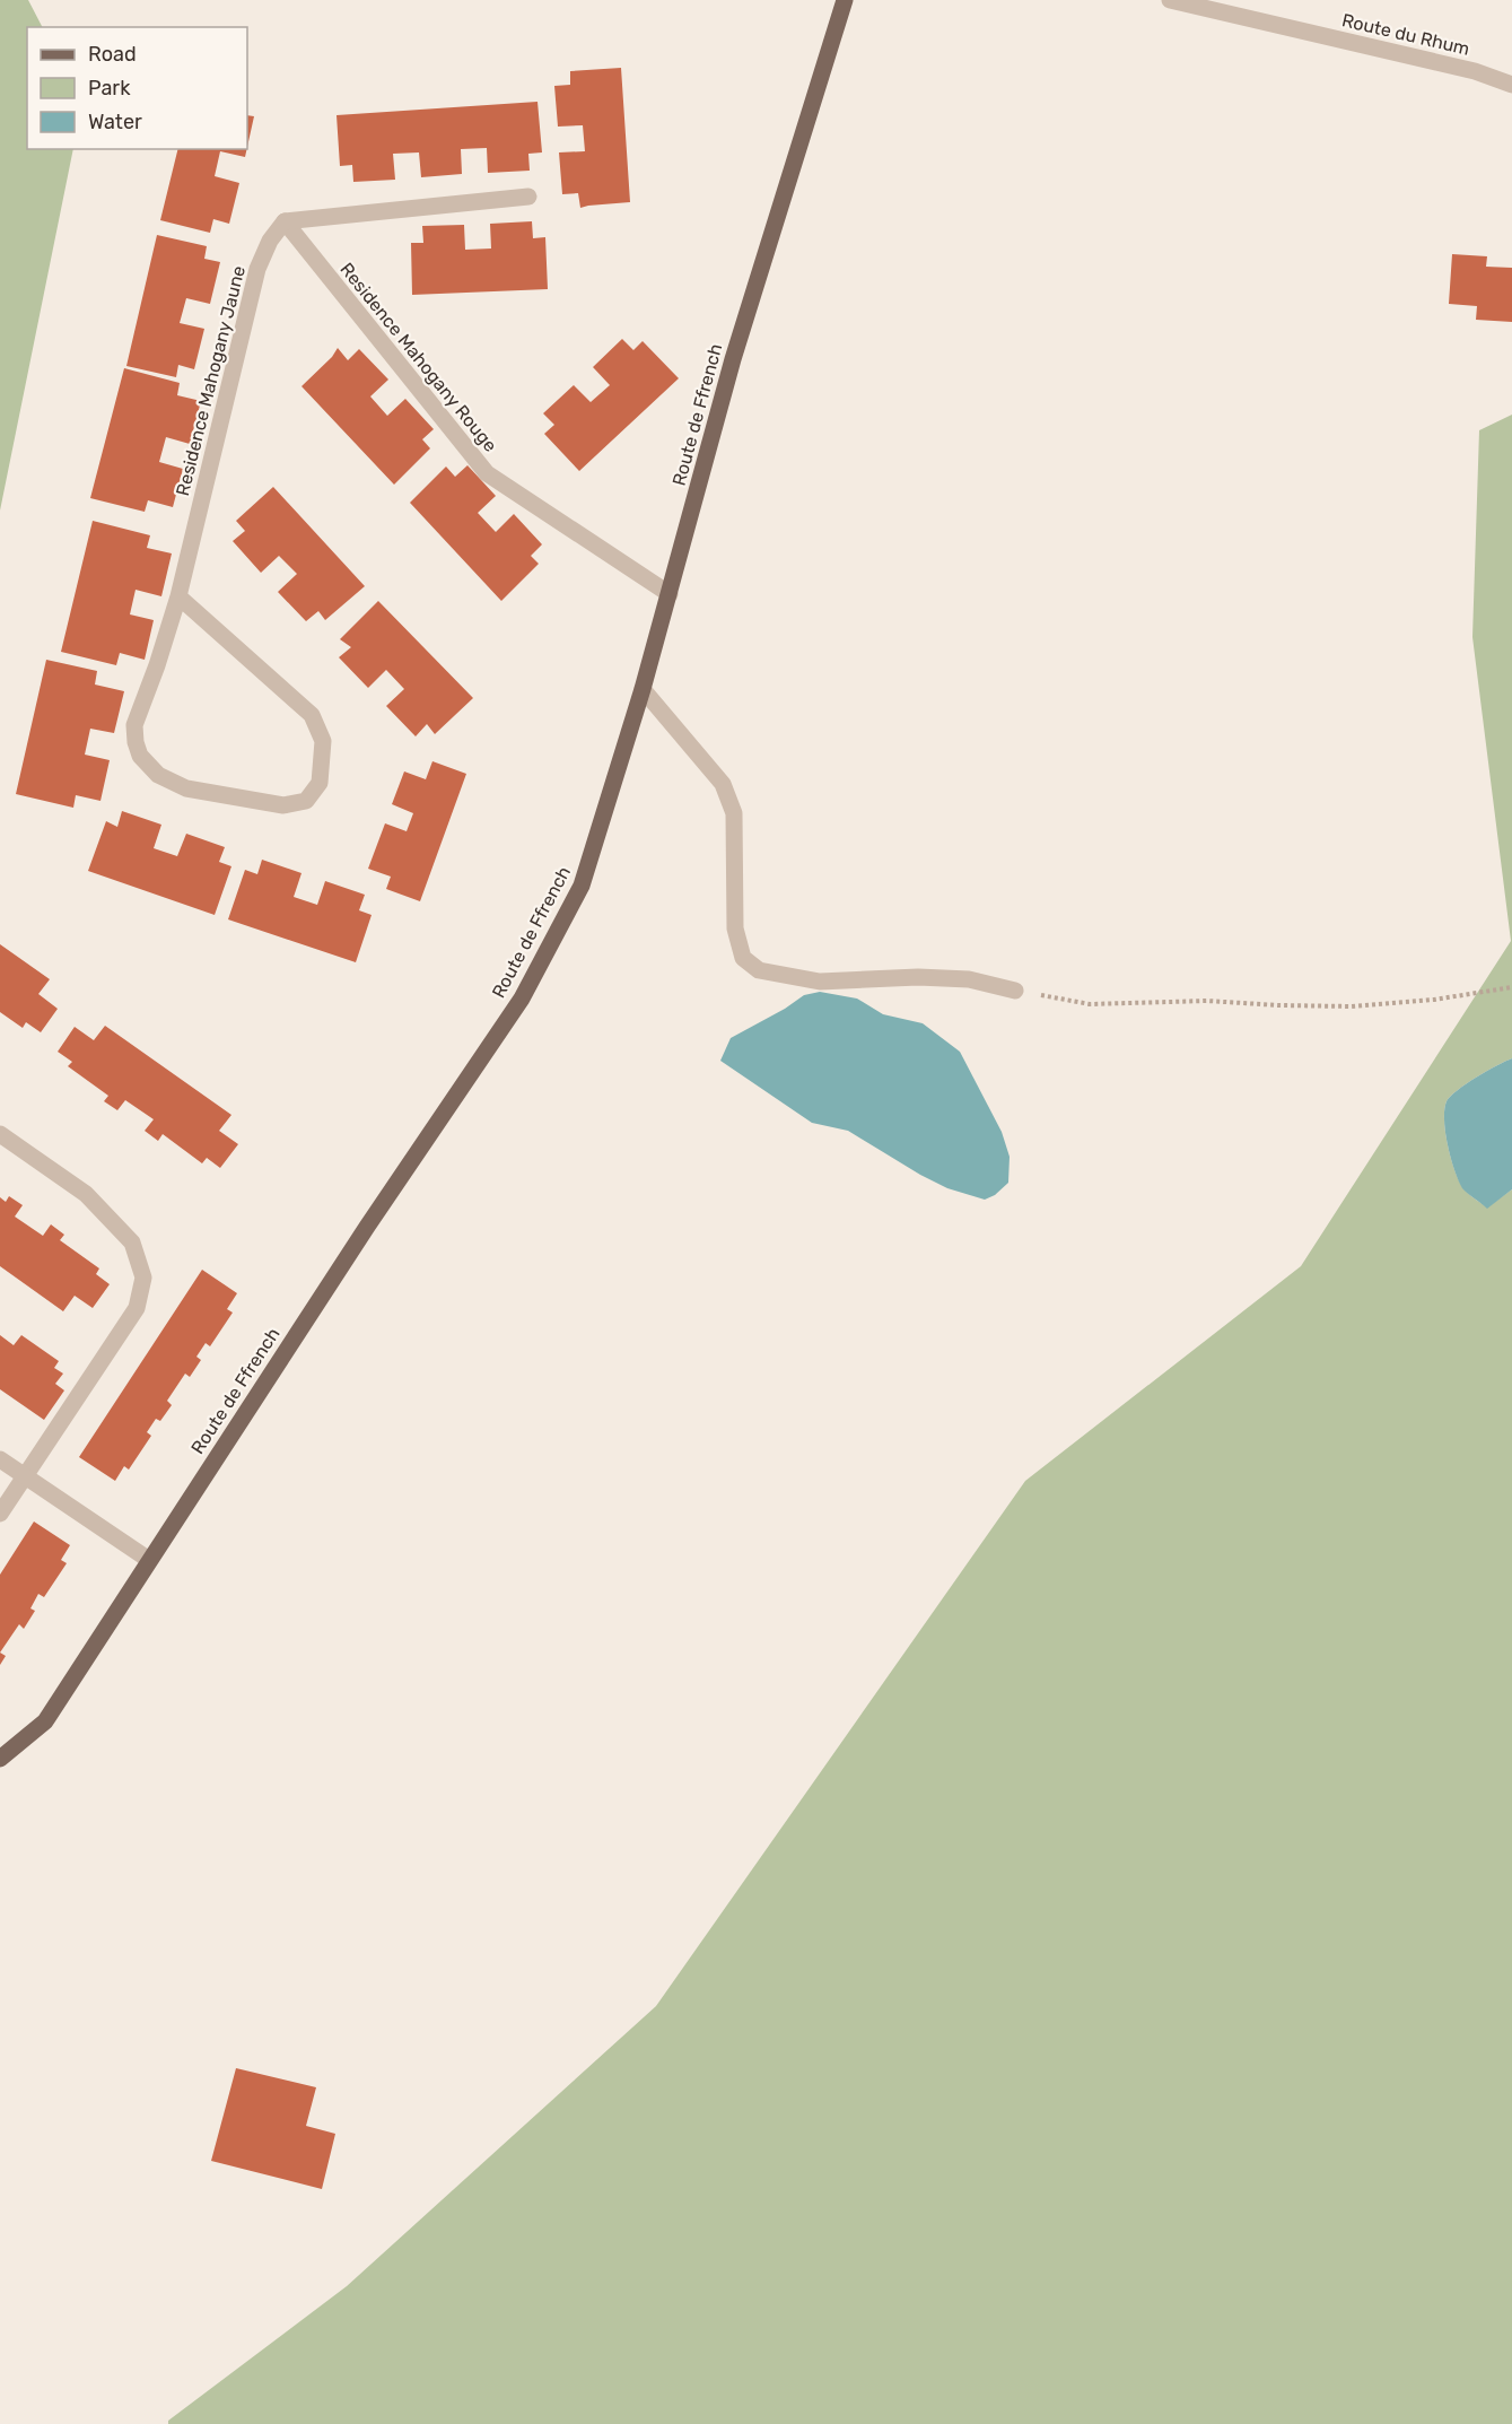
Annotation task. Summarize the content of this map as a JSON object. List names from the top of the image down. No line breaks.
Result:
{"streets":{"main road":["Route de Ffrench"],"street":["Route du Rhum","Residence Mahogany Rouge","Residence Mahogany Jaune"]},"crossings":[["Residence Mahogany Rouge","Residence Mahogany Jaune"],["Residence Mahogany Rouge","Route de Ffrench"]],"legend":["Road","Park","Water"]}
